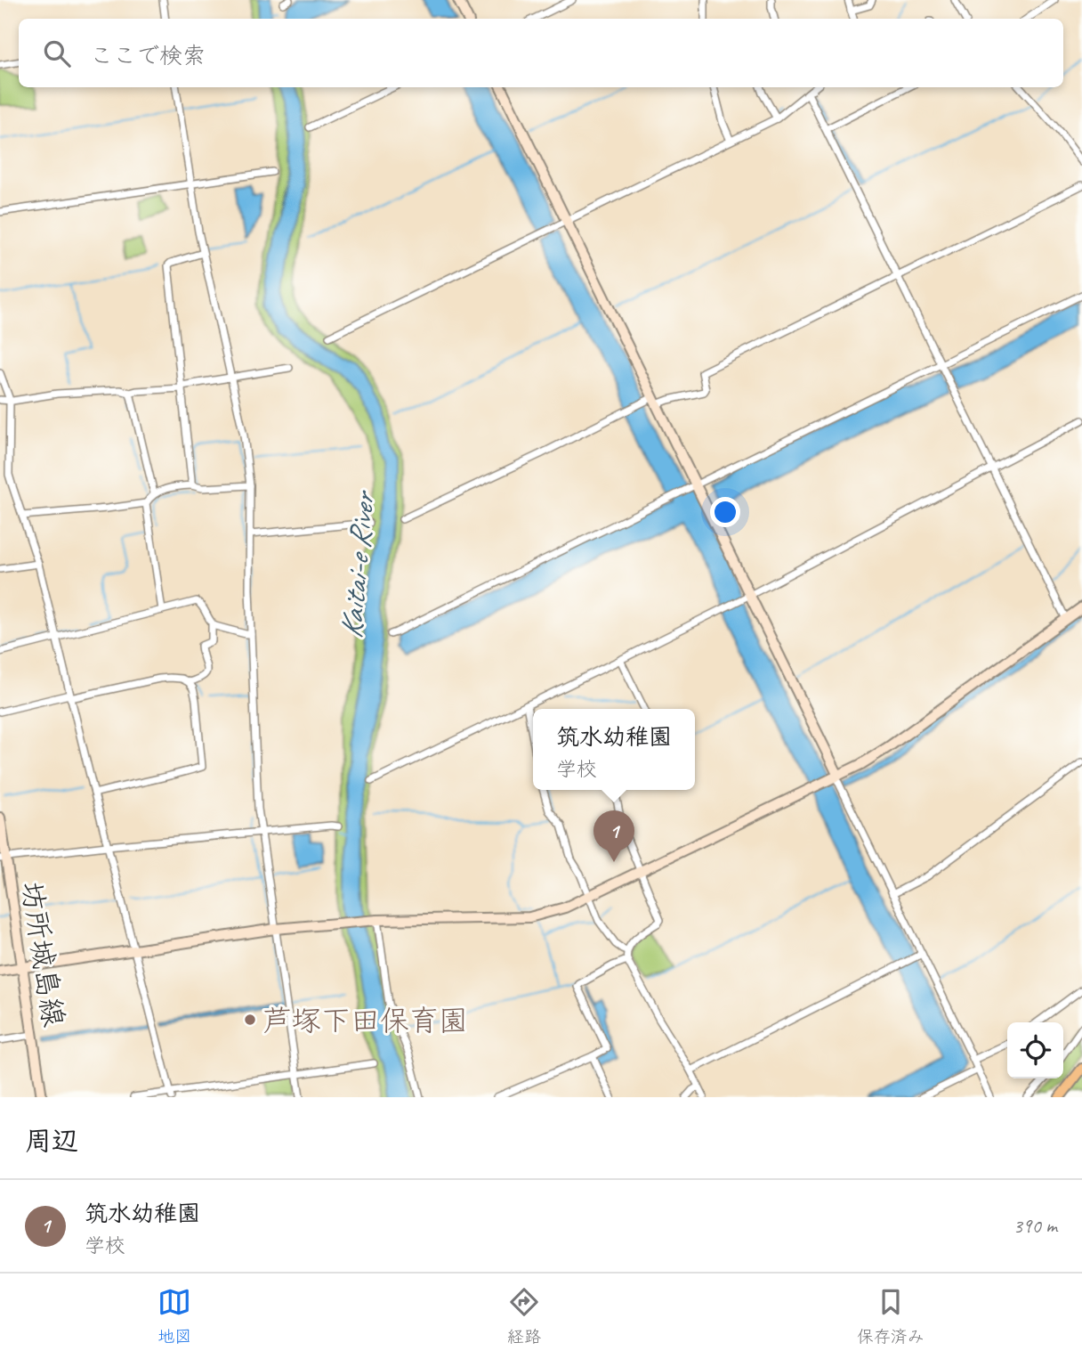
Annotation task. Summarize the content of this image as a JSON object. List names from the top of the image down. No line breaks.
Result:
{"streets":{"street":["坊所城島線"]},"water":["Kaitai-e River"],"places":["芦塚下田保育園"],"page":{"search":"ここで検索","popup":["筑水幼稚園","学校"],"pins":"1","heading":"周辺","list":[{"mark":"1","name":"筑水幼稚園","note":"学校","value":"390 m"}],"nav":["地図","経路","保存済み"]}}
